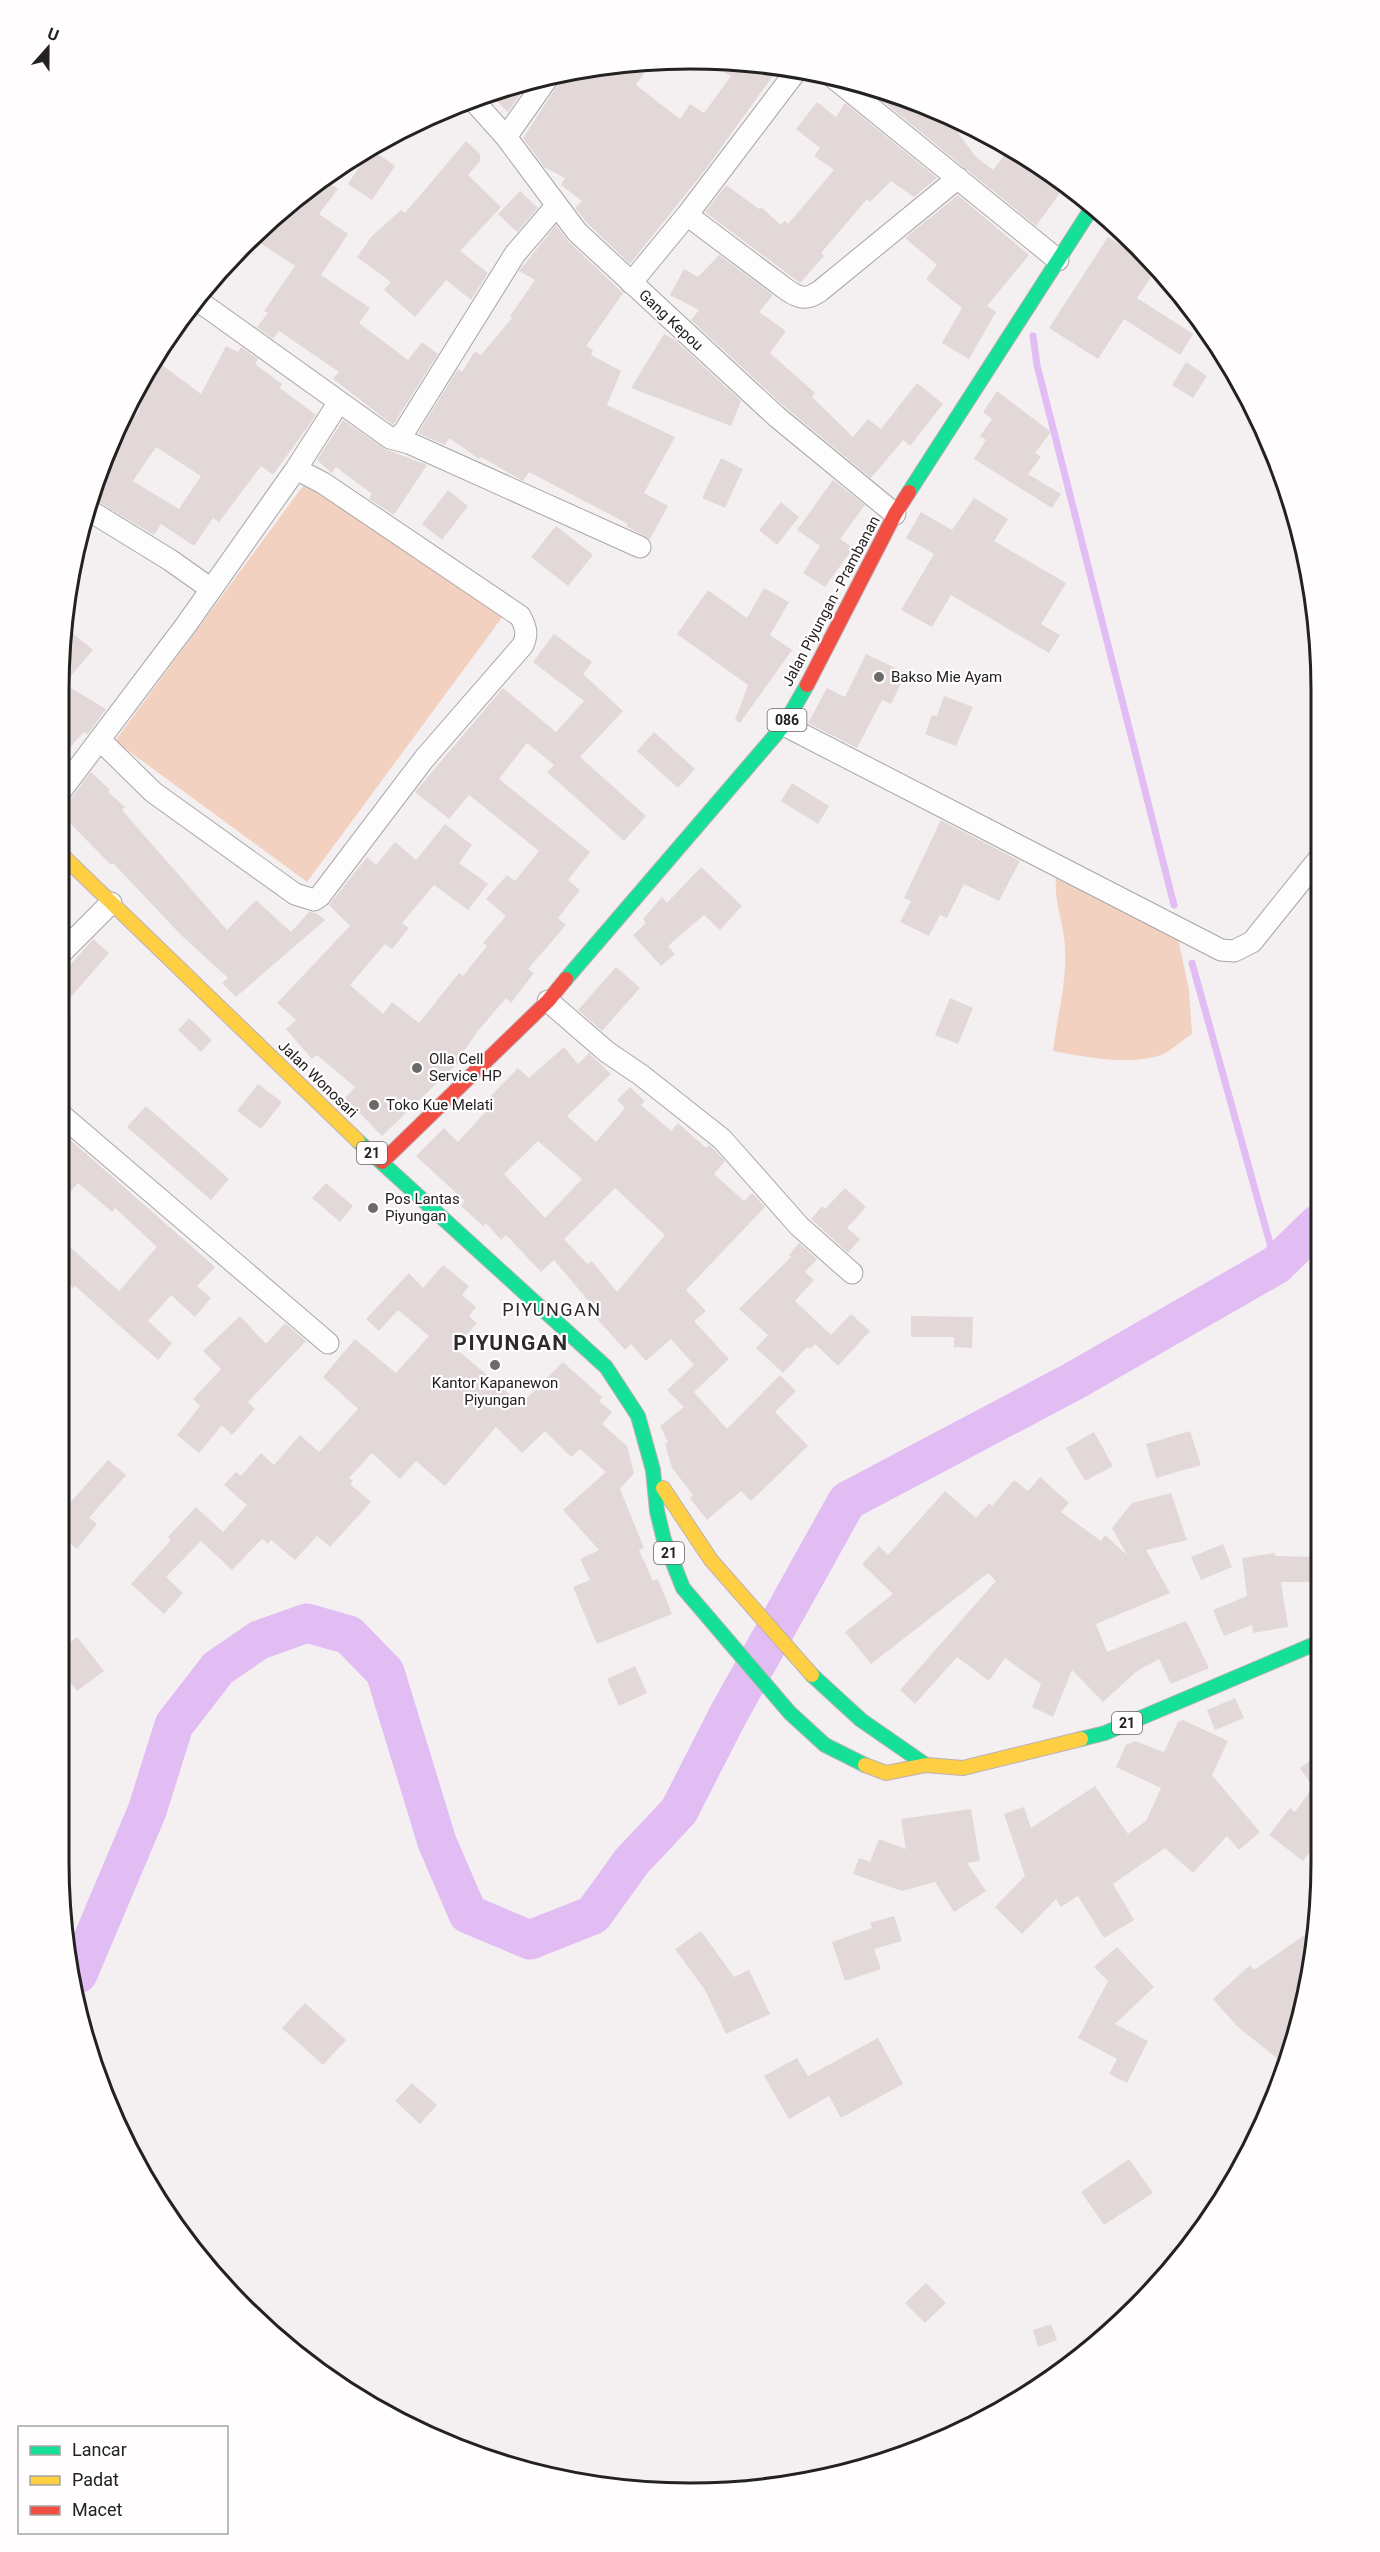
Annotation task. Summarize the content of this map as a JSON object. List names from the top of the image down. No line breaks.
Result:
{"streets":{"main road":["Jalan Piyungan - Prambanan","086","Jalan Wonosari","21"],"street":["Gang Kepou"]},"crossings":[["Gang Kepou","Jalan Piyungan - Prambanan"],["Jalan Piyungan - Prambanan","Jalan Wonosari"],["Jalan Wonosari","21"]],"districts":["PIYUNGAN","PIYUNGAN"],"places":["Bakso Mie Ayam","Olla Cell Service HP","Toko Kue Melati","Pos Lantas Piyungan","Kantor Kapanewon Piyungan"],"legend":["Lancar","Padat","Macet"],"north":"top"}
